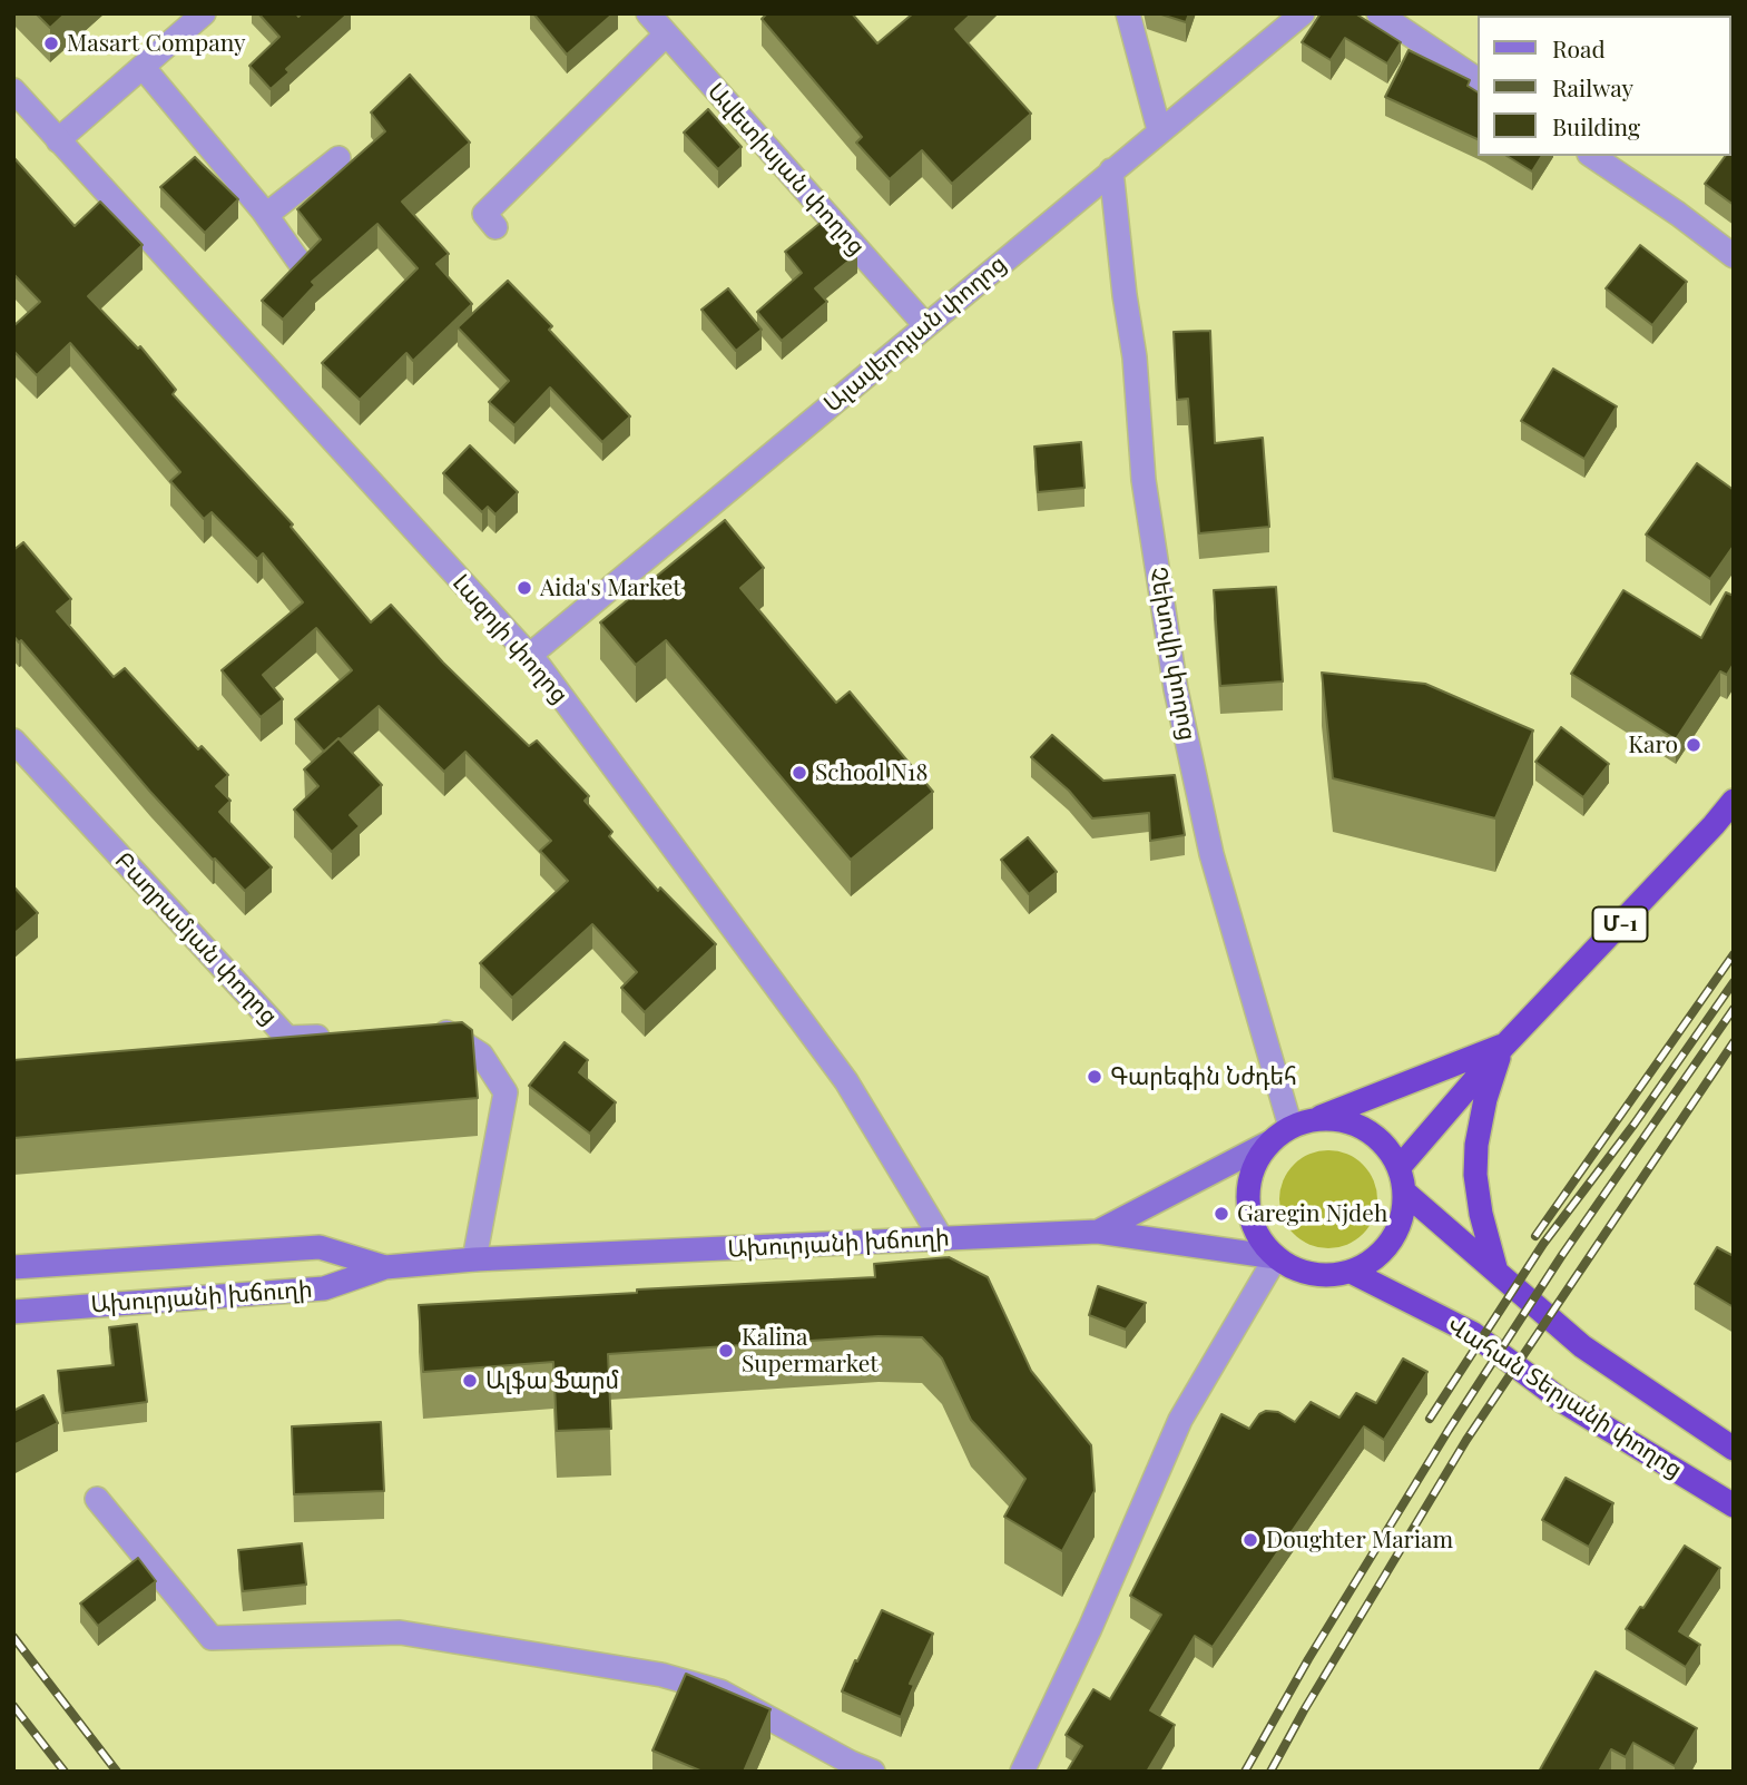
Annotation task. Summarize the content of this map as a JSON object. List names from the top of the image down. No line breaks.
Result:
{"streets":{"highway":["Մ-1","Վահան Տերյանի փողոց"],"main road":["Ախուրյանի խճուղի"],"street":["Ավետիսյան փողոց","Ալավերդյան փողոց","Լազոյի փողոց","Չեխովի փողոց","Բաղրամյան փողոց"]},"crossings":[["Ավետիսյան փողոց","Ալավերդյան փողոց"],["Ալավերդյան փողոց","Լազոյի փողոց"],["Ալավերդյան փողոց","Չեխովի փողոց"],["Լազոյի փողոց","Ախուրյանի խճուղի"],["Չեխովի փողոց","Մ-1"],["Չեխովի փողոց","Ախուրյանի խճուղի"],["Չեխովի փողոց","Վահան Տերյանի փողոց"],["Մ-1","Ախուրյանի խճուղի"],["Մ-1","Վահան Տերյանի փողոց"],["Ախուրյանի խճուղի","Վահան Տերյանի փողոց"]],"places":["Masart Company","Aida's Market","Karo","School N18","Գարեգին Նժդեհ","Garegin Njdeh","Kalina Supermarket","Ալֆա Ֆարմ","Doughter Mariam"],"legend":["Road","Railway","Building"]}
